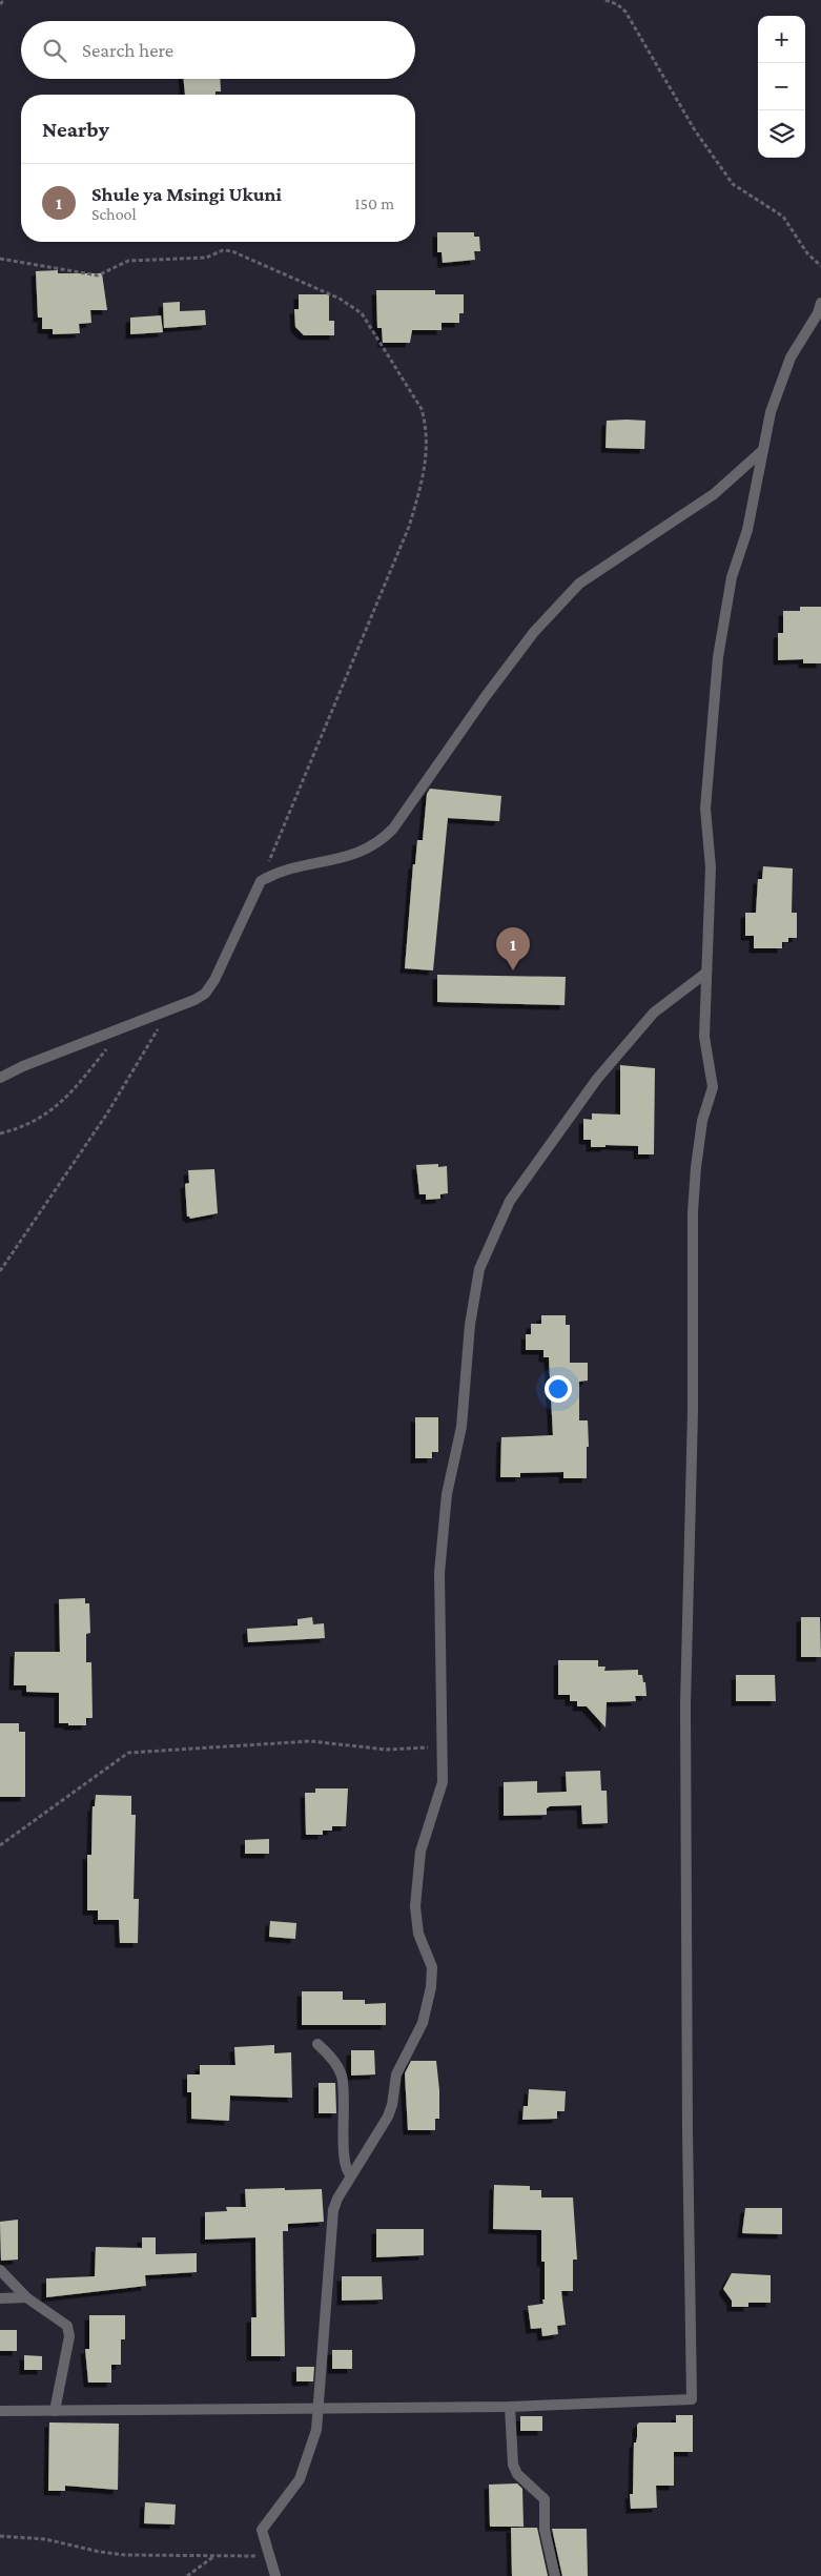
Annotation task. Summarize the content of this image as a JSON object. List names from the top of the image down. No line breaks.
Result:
{"page":{"map_buttons":["+","−"],"search":"Search here","heading":"Nearby","list":[{"mark":"1","name":"Shule ya Msingi Ukuni","note":"School","value":"150 m"}],"pins":"1"}}
